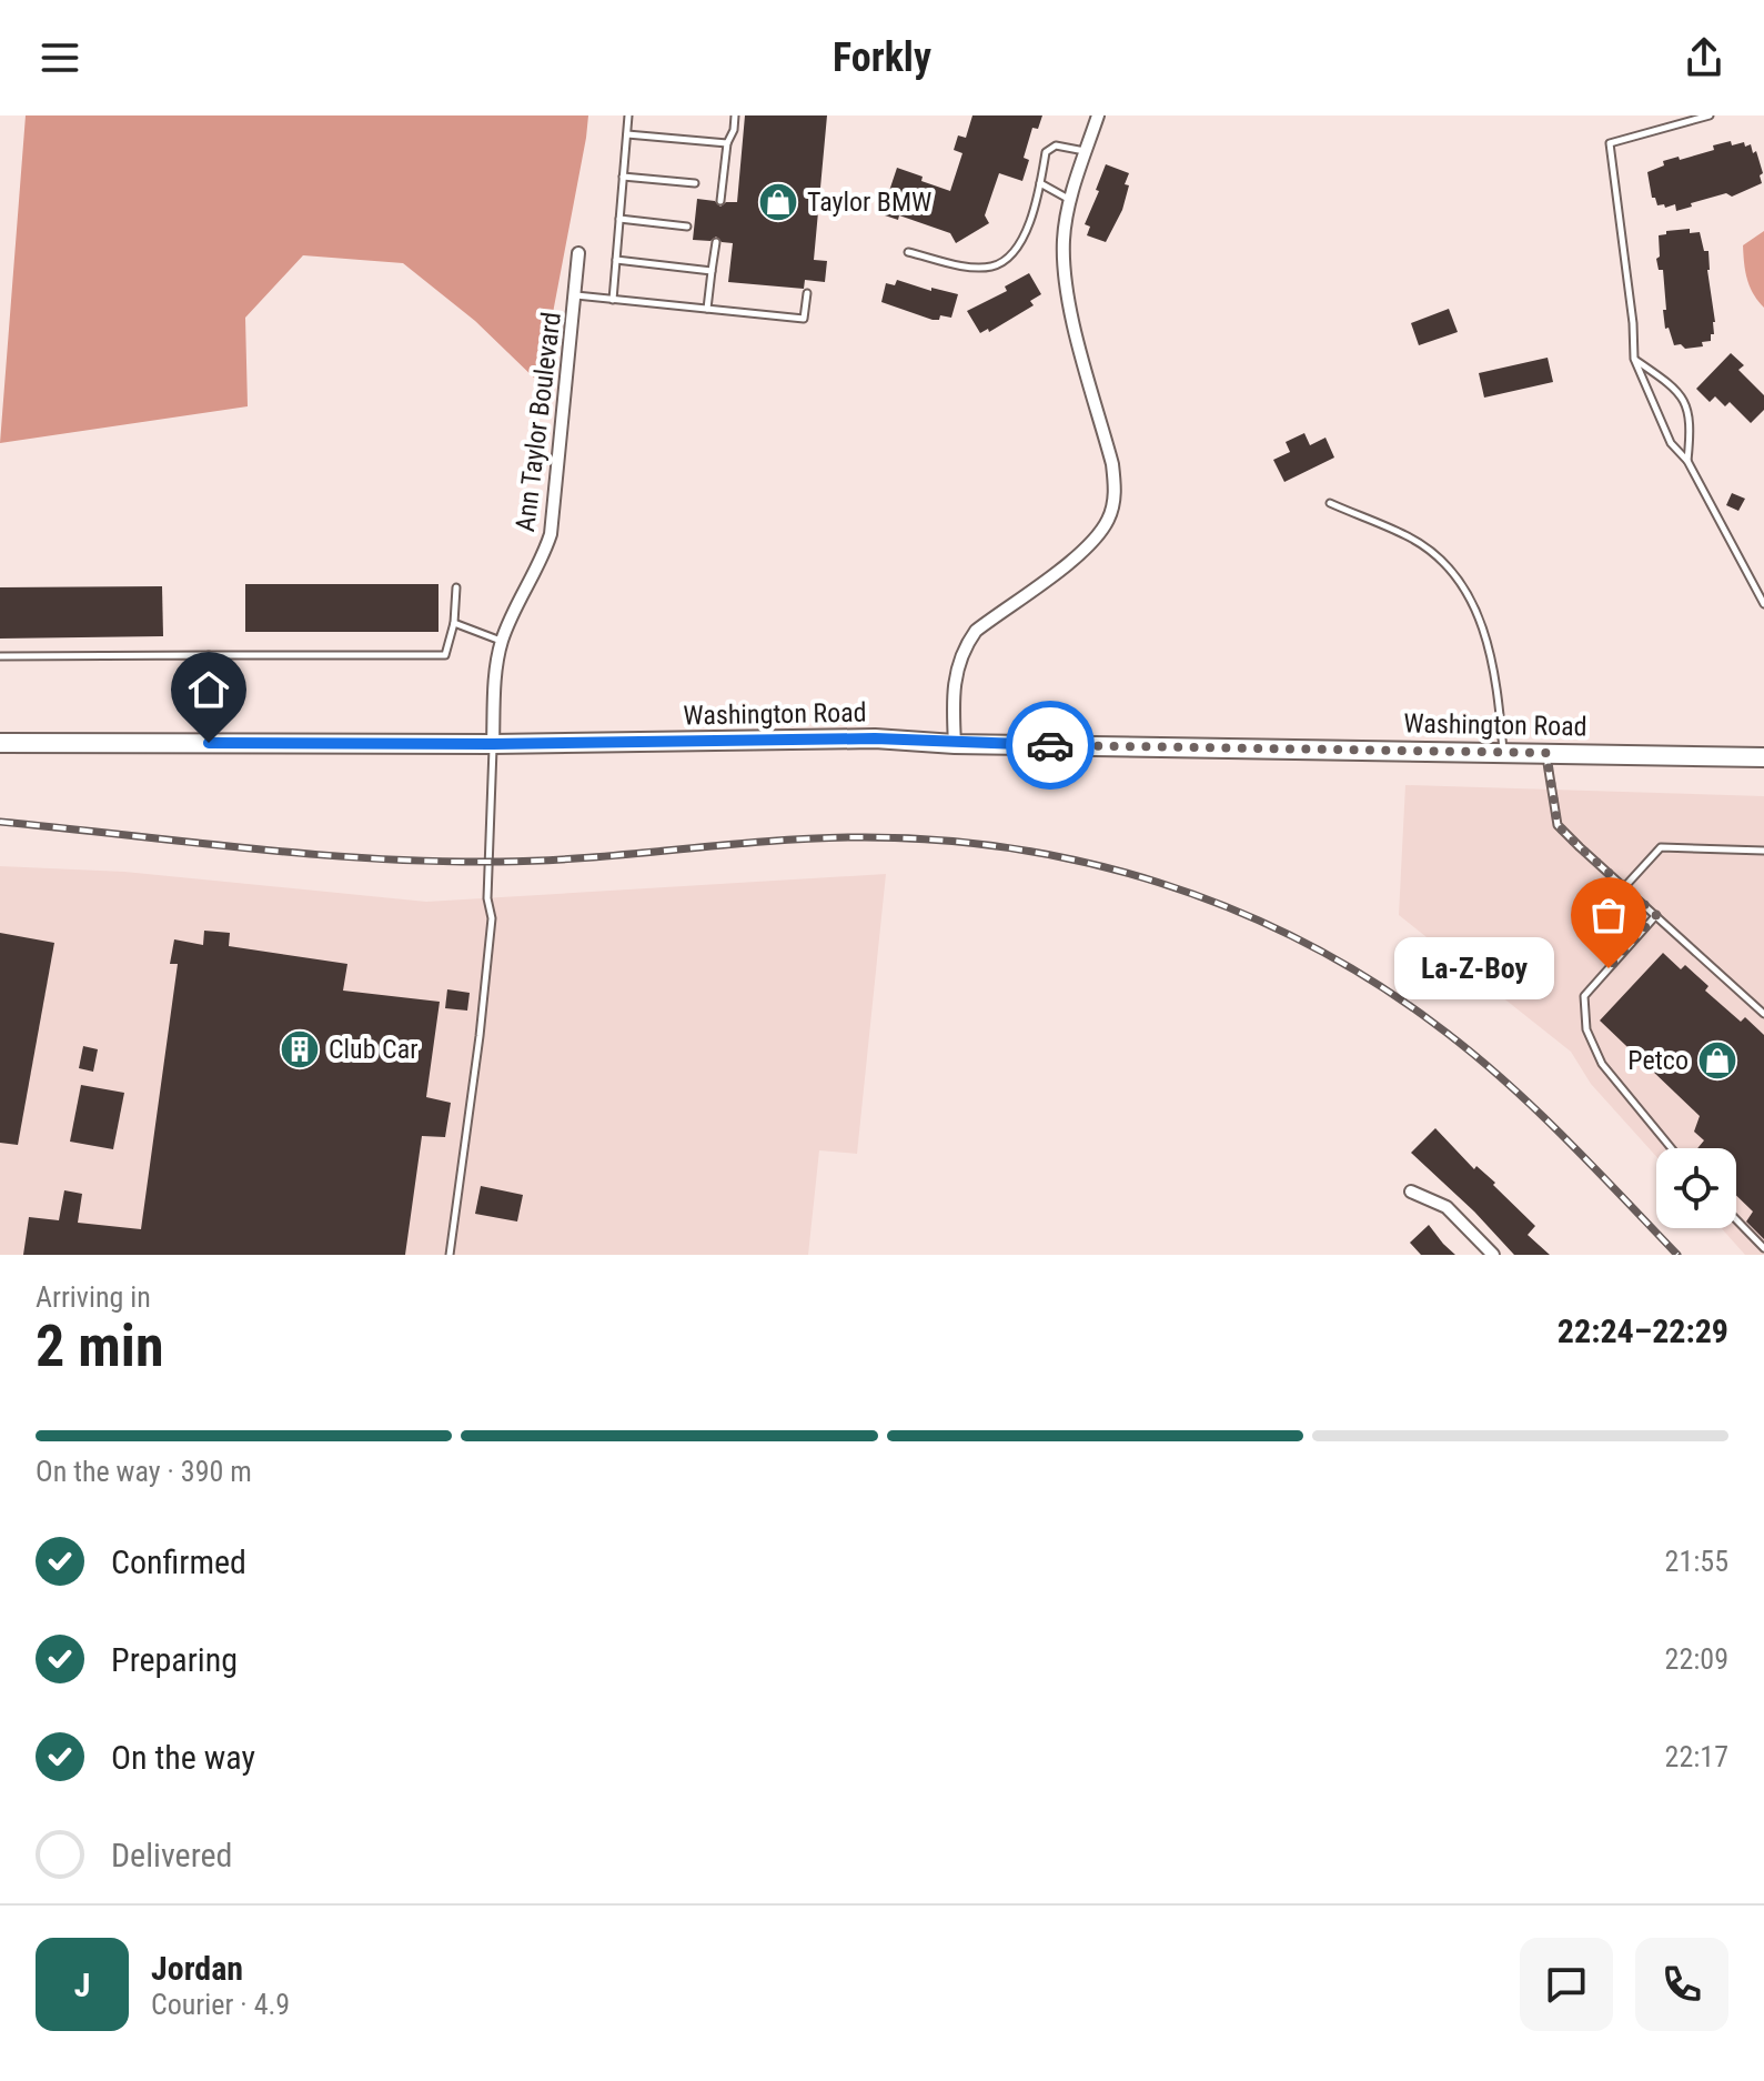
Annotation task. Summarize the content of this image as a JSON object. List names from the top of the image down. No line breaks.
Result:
{"streets":{"main road":["Washington Road"],"street":["Ann Taylor Boulevard"]},"crossings":[["Ann Taylor Boulevard","Washington Road"]],"places":{"shop":["Taylor BMW","Petco"],"other":["La-Z-Boy"],"building":["Club Car"]},"page":{"header":"Forkly","bubble":"La-Z-Boy","heading":["2 min","Arriving in","22:24–22:29"],"panel":["Jordan","Courier · 4.9"],"bar":"On the way · 390 m","list":[["Confirmed","21:55"],["Preparing","22:09"],["On the way","22:17"],"Delivered"],"round":"J"}}
